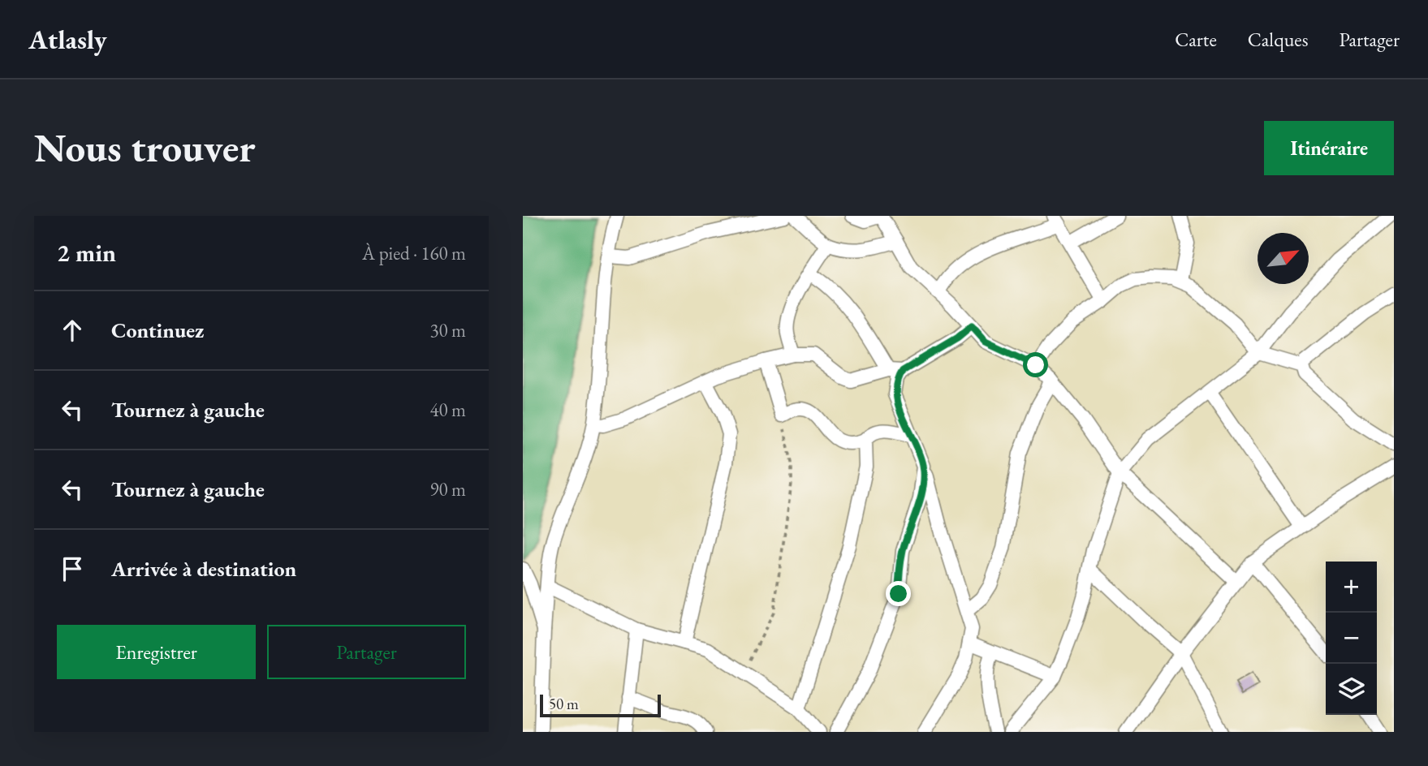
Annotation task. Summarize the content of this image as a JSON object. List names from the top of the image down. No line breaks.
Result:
{"scale_bar":"50 m","north":"top right","page":{"header":"Atlasly","nav":["Carte","Calques","Partager"],"buttons":["Itinéraire",["Enregistrer","Partager"]],"title":"Nous trouver","heading":["2 min","À pied · 160 m"],"list":[["Continuez","30 m"],["Tournez à gauche","40 m"],["Tournez à gauche","90 m"],"Arrivée à destination"],"map_buttons":["+","−"],"scale":"50 m"}}
